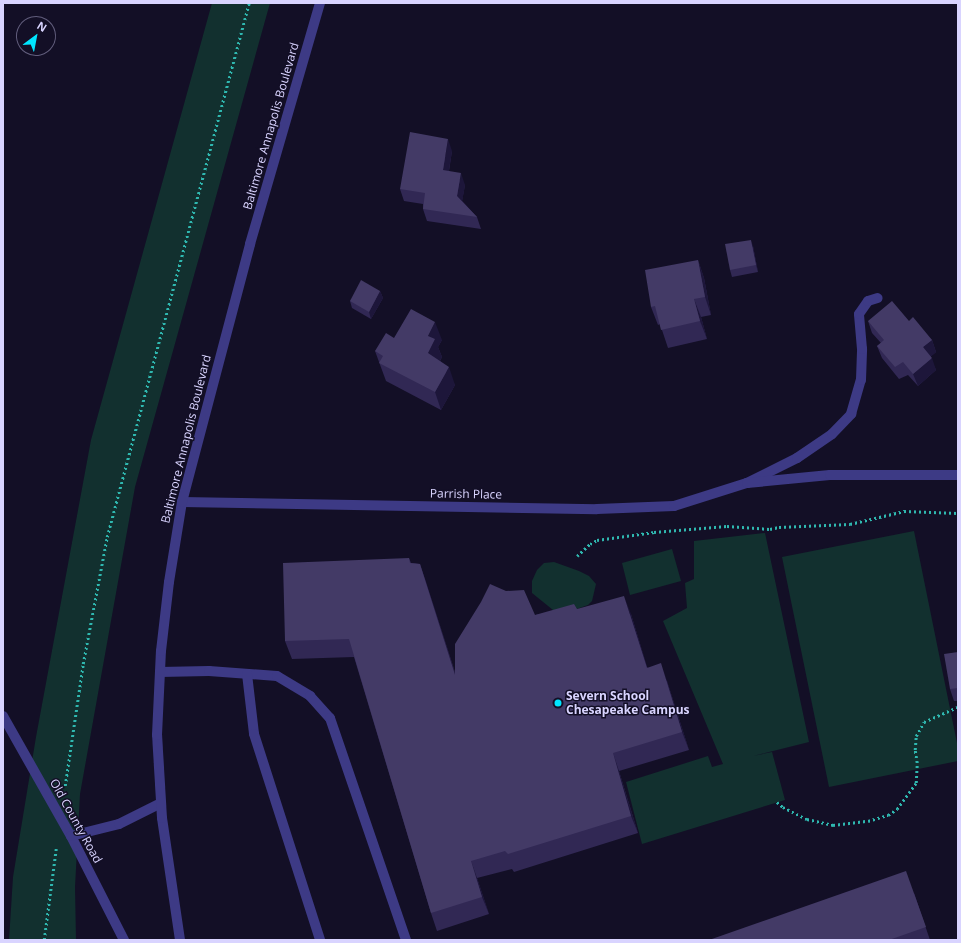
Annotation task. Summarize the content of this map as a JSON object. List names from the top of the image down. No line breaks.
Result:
{"streets":{"street":["Baltimore Annapolis Boulevard","Parrish Place","Old County Road"]},"crossings":[["Baltimore Annapolis Boulevard","Parrish Place"]],"places":["Severn School Chesapeake Campus"],"north":"top right"}
